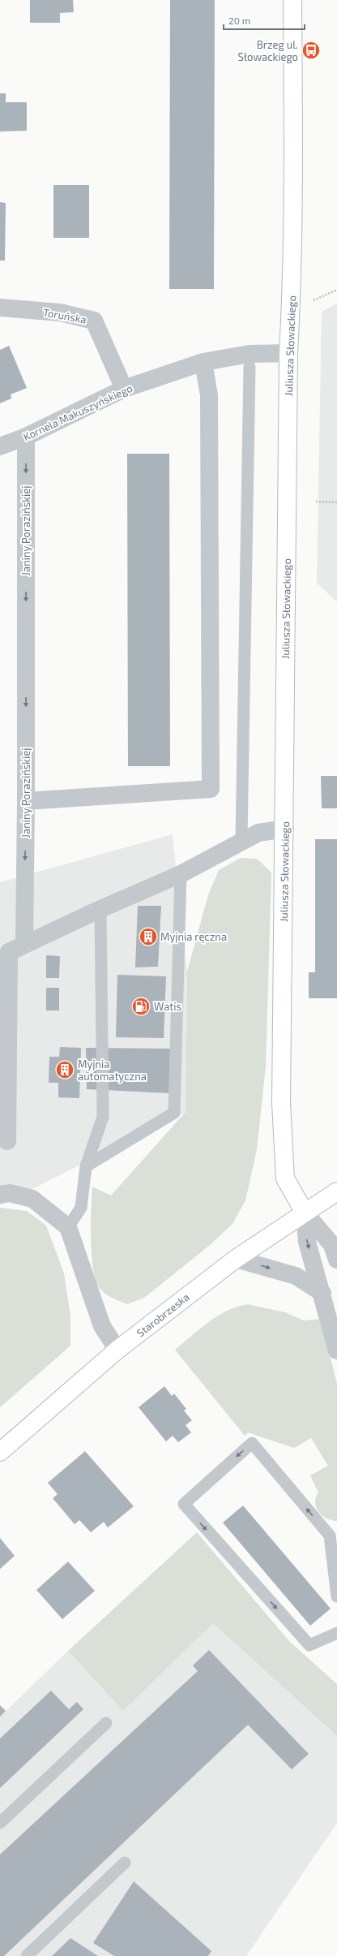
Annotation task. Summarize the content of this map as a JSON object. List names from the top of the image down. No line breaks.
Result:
{"streets":{"street":["Toruńska","Juliusza Słowackiego","Kornela Makuszyńskiego","Janiny Porazińskiej","Starobrzeska"]},"crossings":[["Toruńska","Kornela Makuszyńskiego"],["Juliusza Słowackiego","Kornela Makuszyńskiego"],["Juliusza Słowackiego","Starobrzeska"],["Kornela Makuszyńskiego","Janiny Porazińskiej"]],"one_way":["Janiny Porazińskiej"],"places":{"bus stop":["Brzeg ul. Słowackiego"],"building":["Myjnia ręczna","Myjnia automatyczna"],"fuel station":["Watis"]},"scale_bar":"20 m"}
